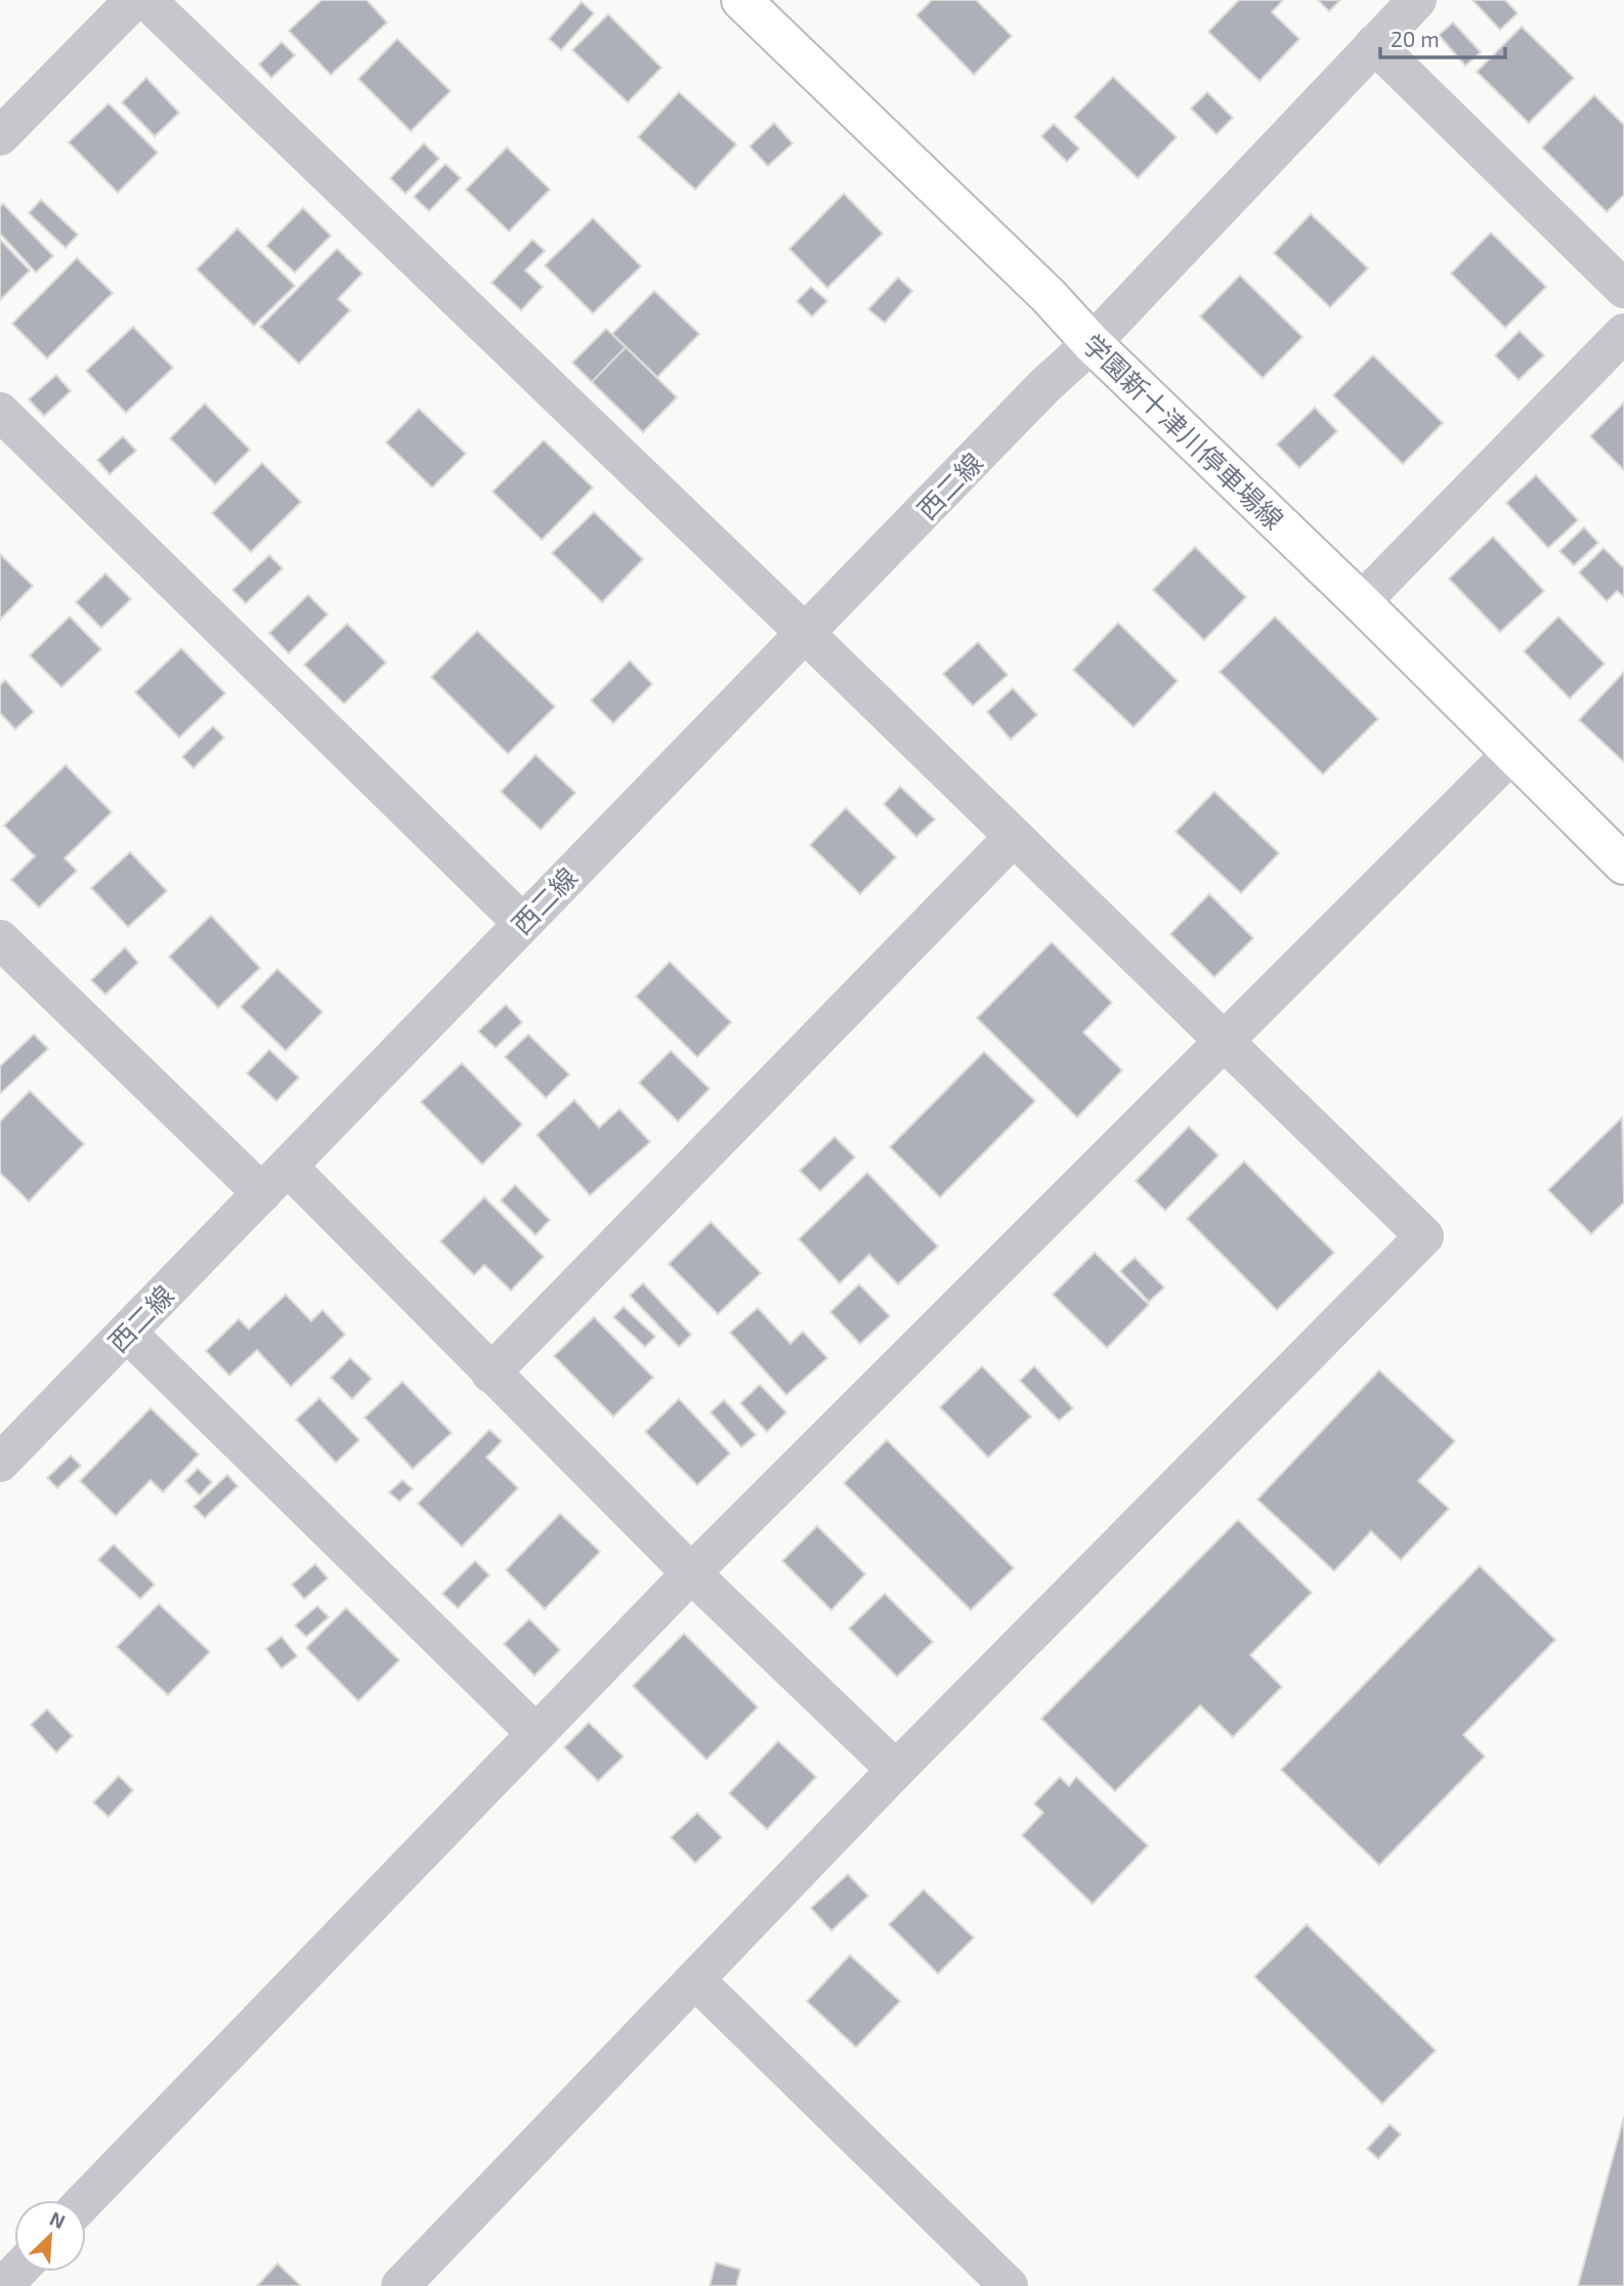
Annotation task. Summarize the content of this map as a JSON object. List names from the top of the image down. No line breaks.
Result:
{"streets":{"main road":["学園新十津川停車場線"],"street":["西二線"]},"crossings":[["学園新十津川停車場線","西二線"]],"scale_bar":"20 m","north":"top right"}
